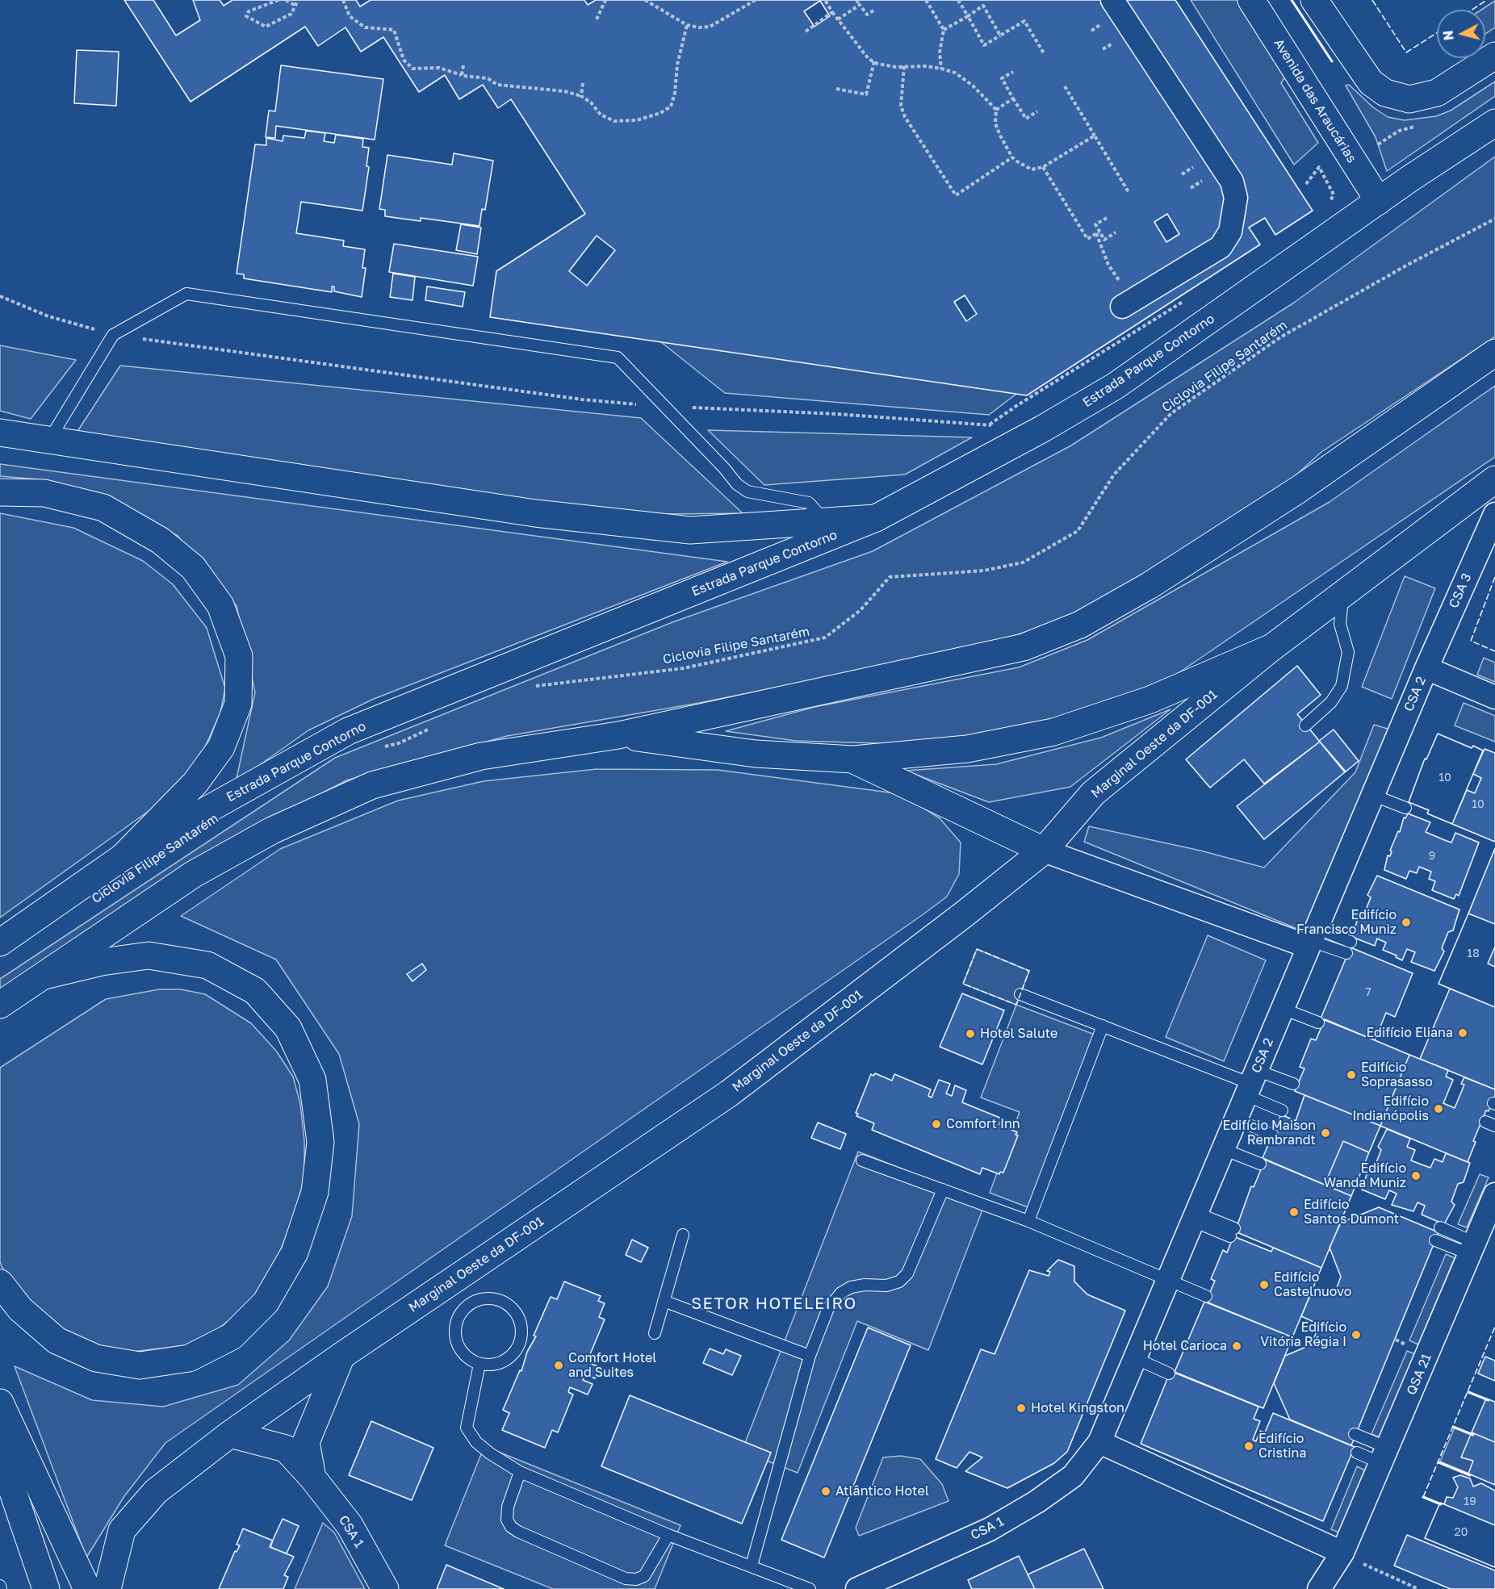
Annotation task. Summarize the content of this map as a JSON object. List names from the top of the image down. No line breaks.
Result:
{"streets":{"main road":["Avenida das Araucárias","Estrada Parque Contorno","Marginal Oeste da DF-001","CSA 1"],"street":["CSA 3","CSA 2","QSA 21"],"path":["Ciclovia Filipe Santarém"]},"crossings":[["Avenida das Araucárias","Estrada Parque Contorno"],["CSA 3","CSA 2"],["CSA 2","CSA 1"],["Marginal Oeste da DF-001","CSA 1"]],"districts":["SETOR HOTELEIRO"],"places":["Edifício Francisco Muniz","Edifício Eliana","Hotel Salute","Edifício Soprasasso","Edifício Indianópolis","Comfort Inn","Edifício Maison Rembrandt","Edifício Wanda Muniz","Edifício Santos Dumont","Edifício Castelnuovo","Edifício Vitória Régia I","Hotel Carioca","Comfort Hotel and Suites","Hotel Kingston","Edifício Cristina","Atlântico Hotel"],"house_numbers":["10","10","9","18","7","19","20"],"north":"left"}
